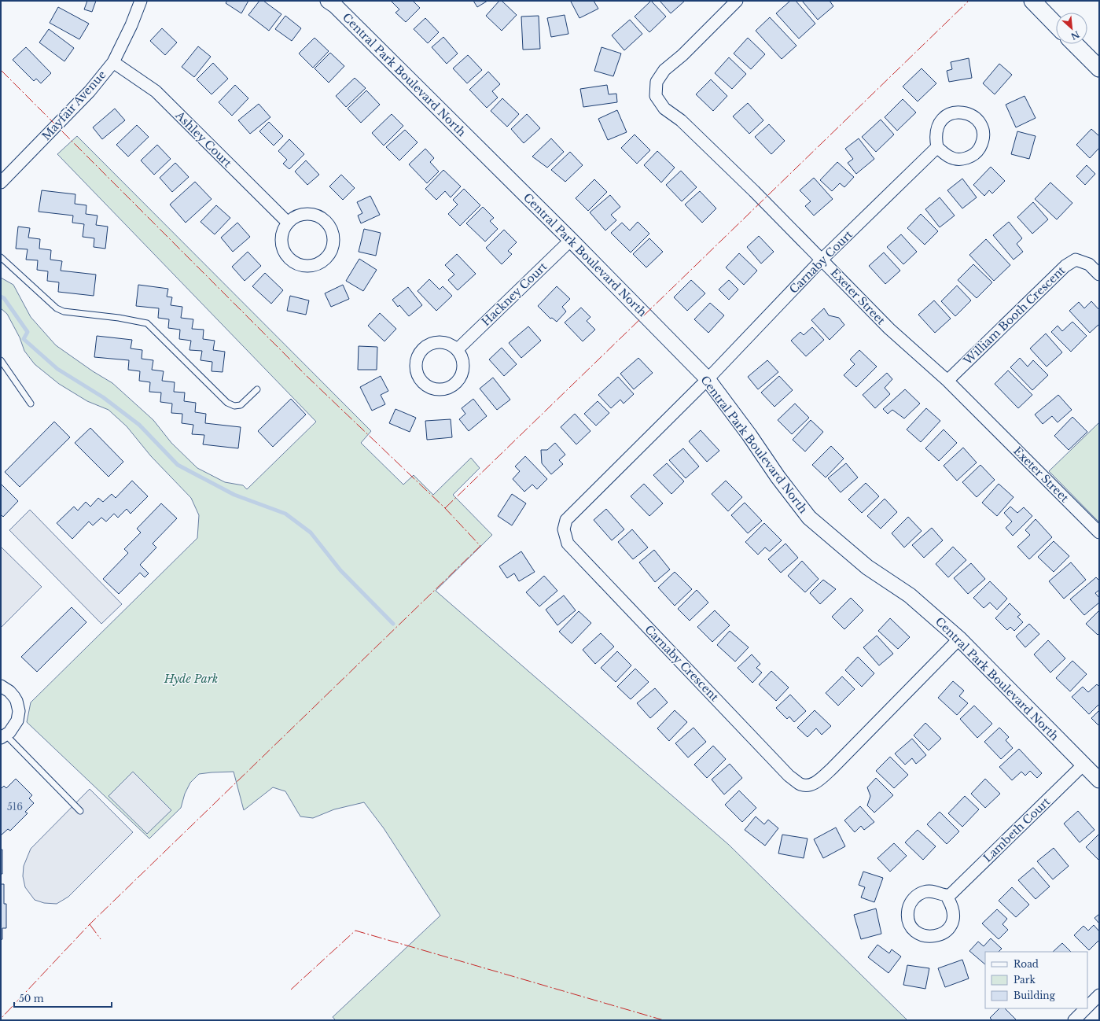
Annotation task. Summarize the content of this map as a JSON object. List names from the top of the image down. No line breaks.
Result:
{"streets":{"street":["Central Park Boulevard North","Mayfair Avenue","Ashley Court","Carnaby Court","Hackney Court","Exeter Street","William Booth Crescent","Carnaby Crescent","Lambeth Court"]},"crossings":[["Central Park Boulevard North","Carnaby Court"],["Central Park Boulevard North","Hackney Court"],["Central Park Boulevard North","Carnaby Crescent"],["Central Park Boulevard North","Lambeth Court"],["Mayfair Avenue","Ashley Court"],["Carnaby Court","Exeter Street"],["Carnaby Court","Carnaby Crescent"],["Exeter Street","William Booth Crescent"]],"parks":["Hyde Park"],"house_numbers":["516"],"legend":["Road","Park","Building"],"scale_bar":"50 m","north":"bottom right"}
